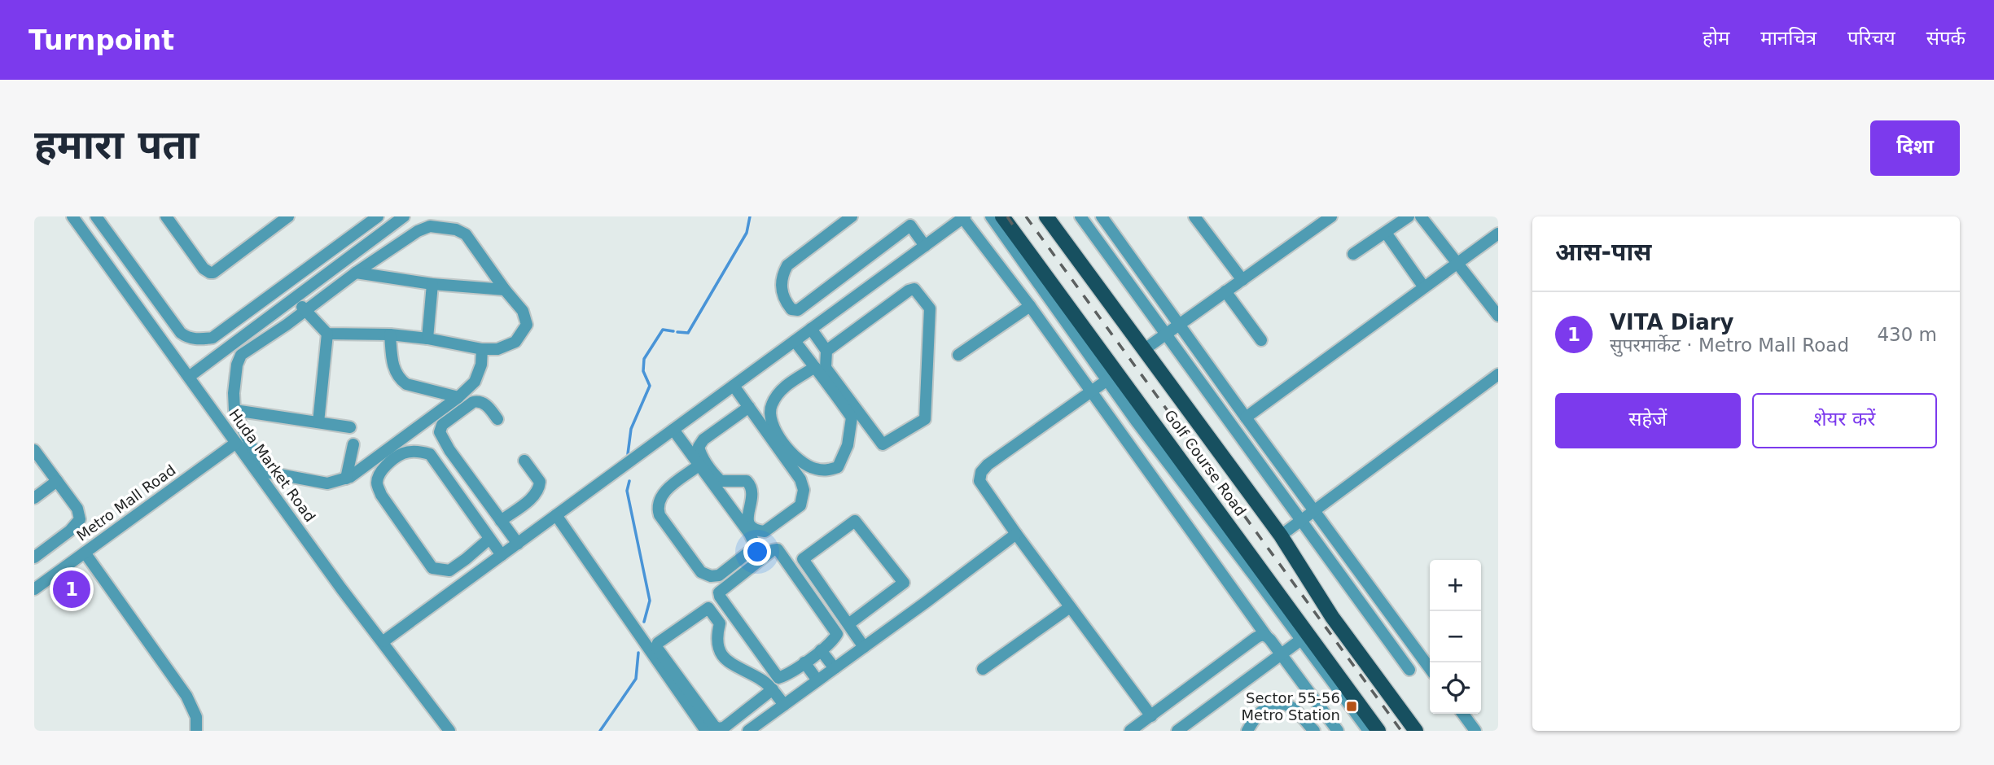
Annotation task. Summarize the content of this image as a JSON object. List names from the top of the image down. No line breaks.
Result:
{"streets":{"main road":["Golf Course Road"],"street":["Huda Market Road","Metro Mall Road"]},"crossings":[["Huda Market Road","Metro Mall Road"]],"places":{"transit":["Sector 55-56 Metro Station"]},"page":{"header":"Turnpoint","nav":["होम","मानचित्र","परिचय","संपर्क"],"buttons":["दिशा",["सहेजें","शेयर करें"]],"title":"हमारा पता","heading":"आस-पास","list":[{"mark":"1","name":"VITA Diary","note":"सुपरमार्केट · Metro Mall Road","value":"430 m"}],"map_buttons":["+","−"],"pins":"1"}}
